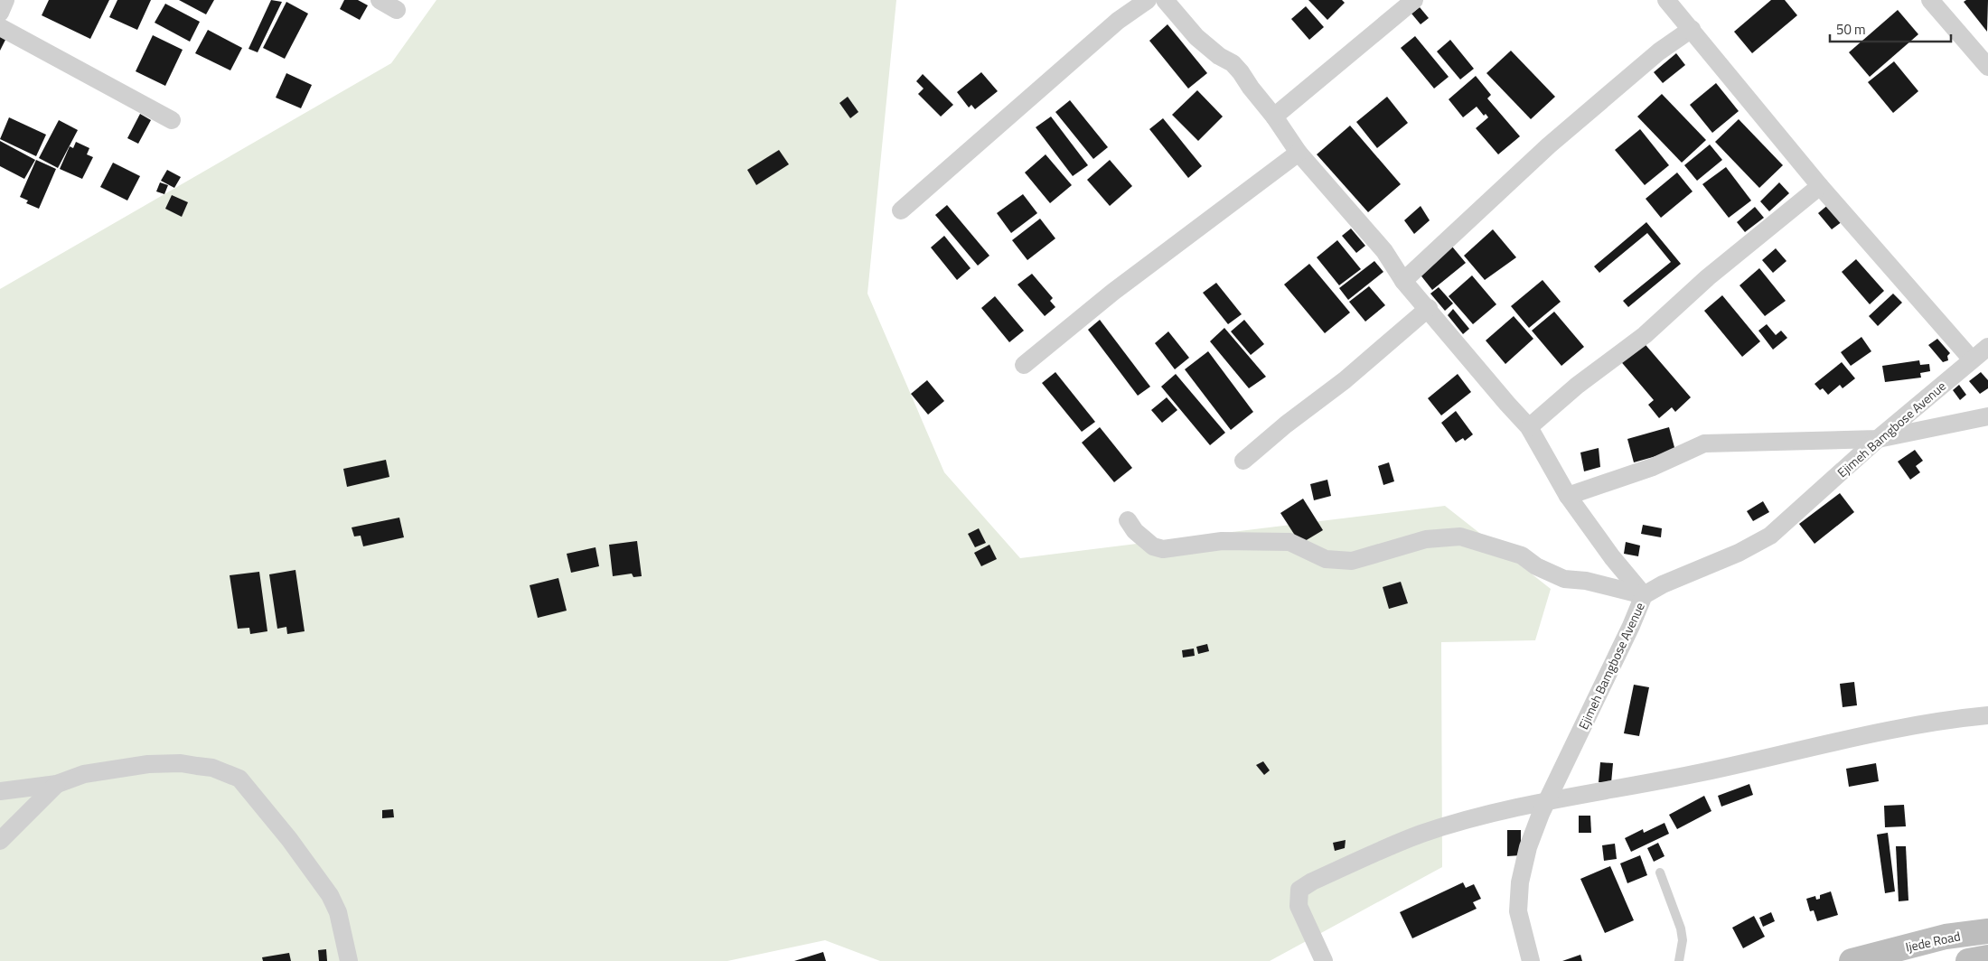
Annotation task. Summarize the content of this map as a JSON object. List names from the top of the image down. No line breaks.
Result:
{"streets":{"main road":["Ijede Road"],"street":["Ejimeh Bamgbose Avenue"]},"scale_bar":"50 m"}
